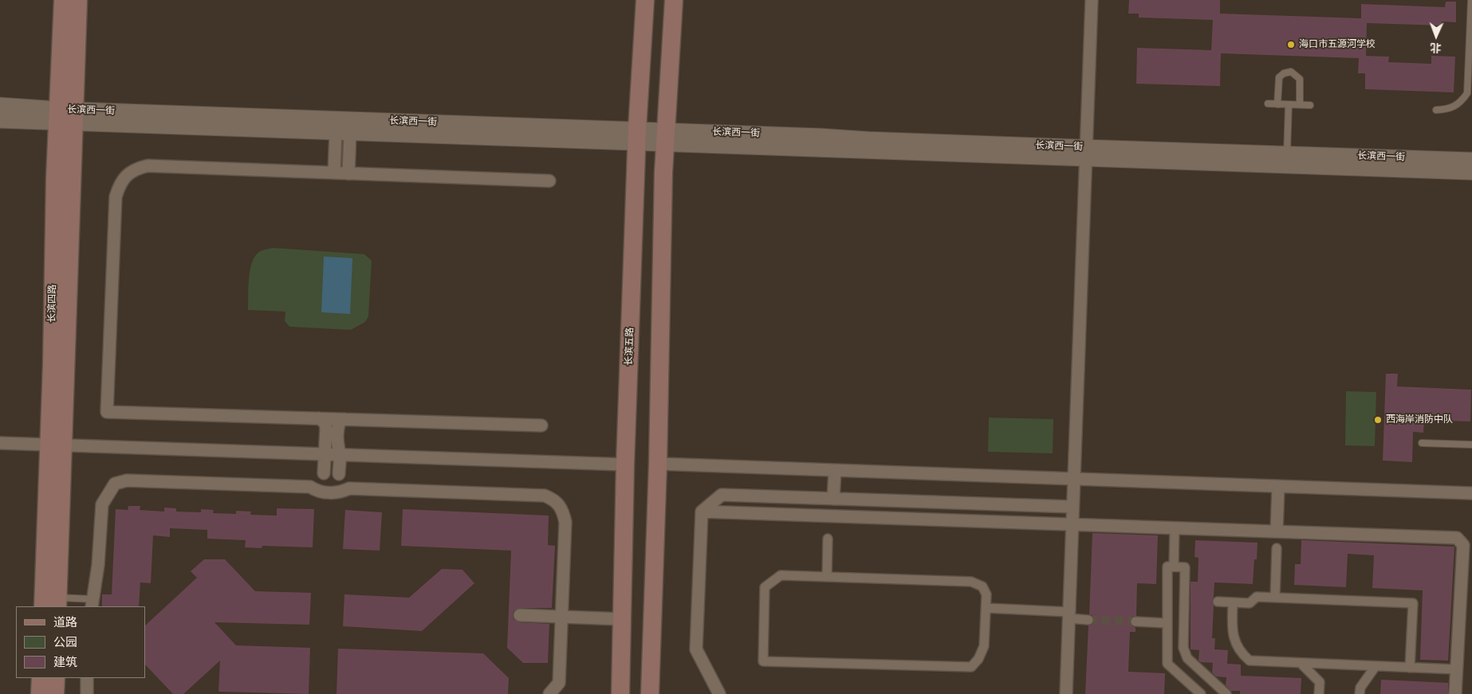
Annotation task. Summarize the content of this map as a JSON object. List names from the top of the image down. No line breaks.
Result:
{"streets":{"main road":["长滨四路","长滨五路"],"street":["长滨西一街"]},"crossings":[["长滨西一街","长滨四路"],["长滨西一街","长滨五路"]],"places":["海口市五源河学校","西海岸消防中队"],"legend":["道路","公园","建筑"],"north":"bottom"}
